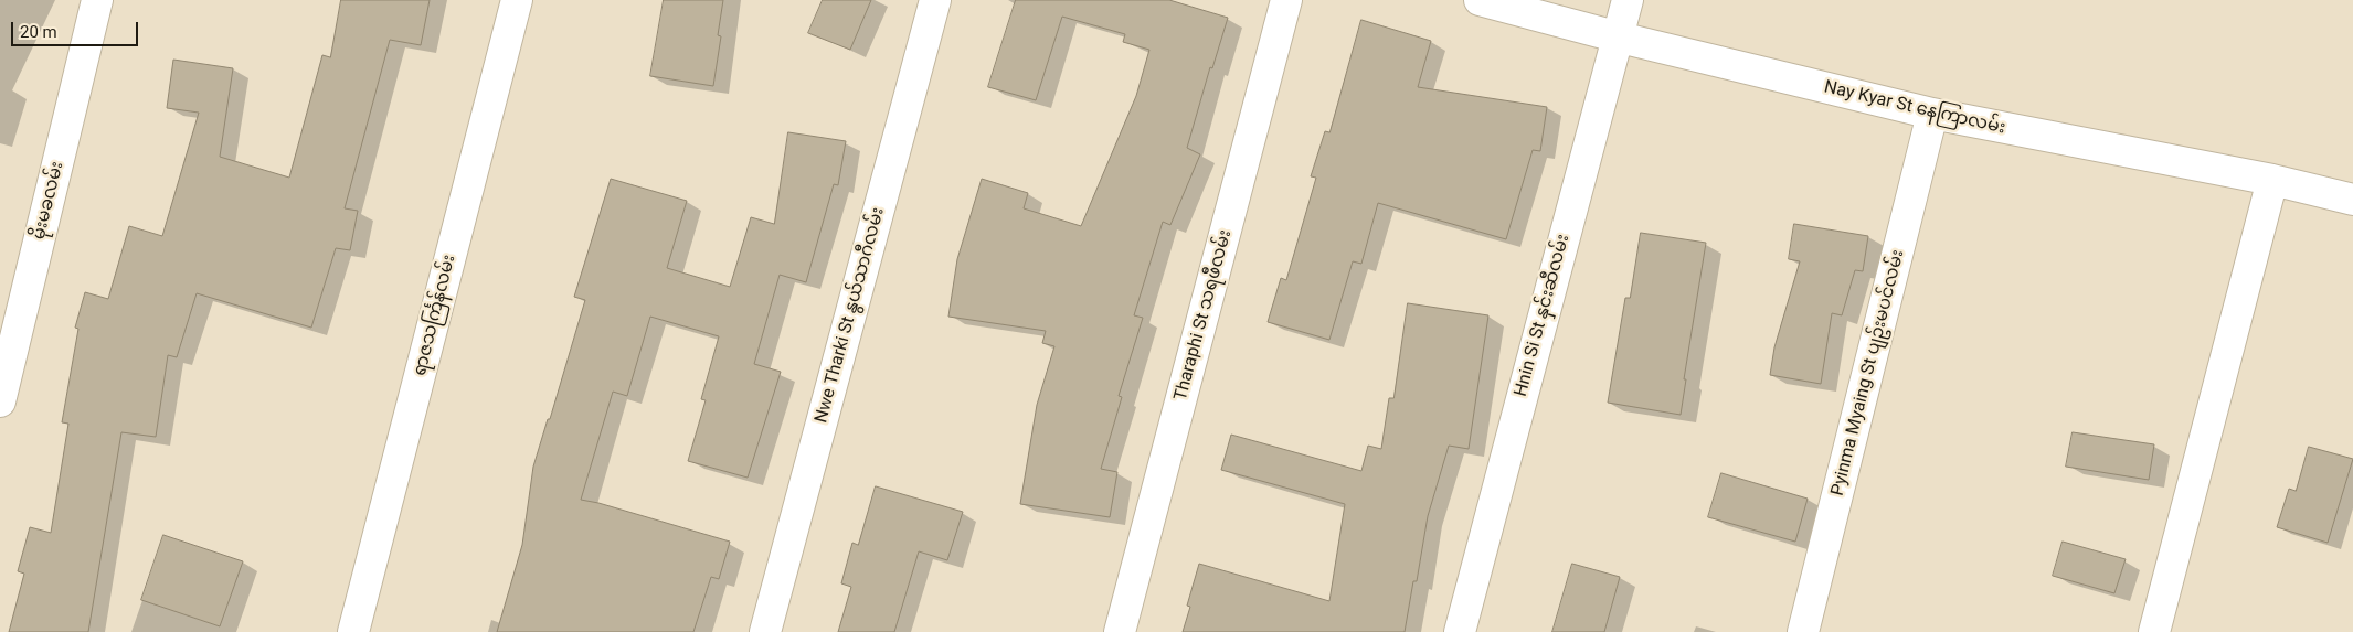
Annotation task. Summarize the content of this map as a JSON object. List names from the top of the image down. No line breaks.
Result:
{"streets":{"street":["Nay Kyar St နေကြာလမ်း","မိုးမခလမ်း","ရာဇသင်္ကြန်လမ်း","Nwe Tharki St နွယ်သာဂီလမ်း","Tharaphi St သရဖီလမ်း","Hnin Si St နှင်းဆီလမ်း","Pyinma Myaing St ပျဥ်းမပင်လမ်း"]},"crossings":[["Nay Kyar St နေကြာလမ်း","Hnin Si St နှင်းဆီလမ်း"],["Nay Kyar St နေကြာလမ်း","Pyinma Myaing St ပျဥ်းမပင်လမ်း"]],"scale_bar":"20 m"}
